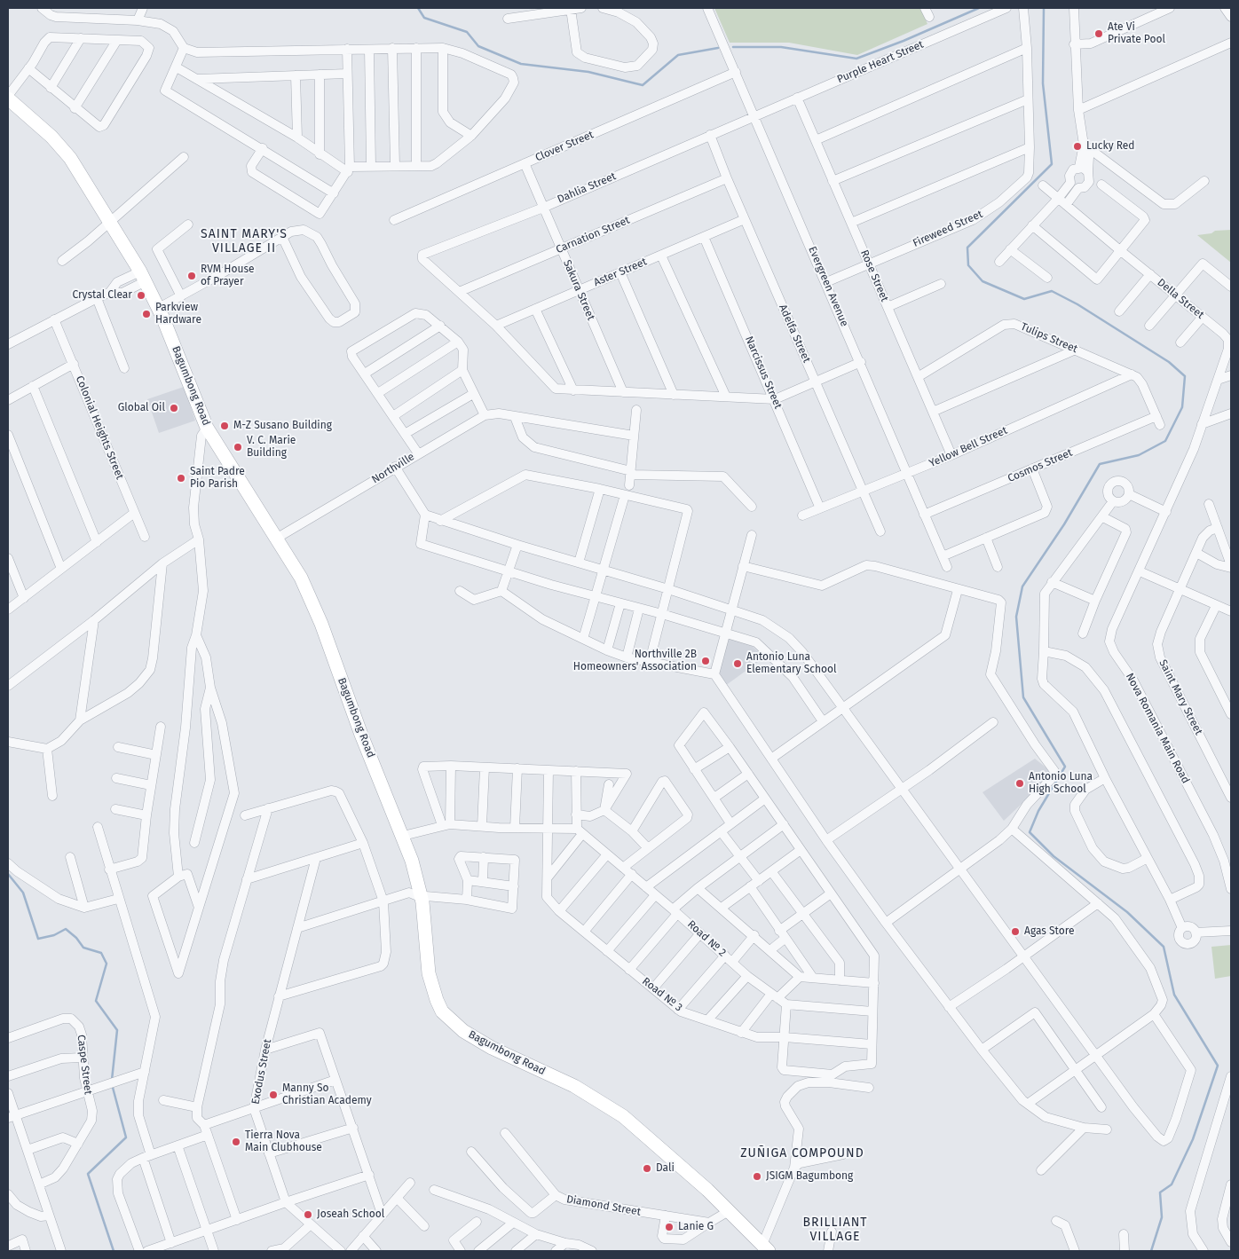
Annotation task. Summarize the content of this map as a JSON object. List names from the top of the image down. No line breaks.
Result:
{"streets":{"main road":["Bagumbong Road"],"street":["Purple Heart Street","Clover Street","Dahlia Street","Fireweed Street","Carnation Street","Aster Street","Rose Street","Evergreen Avenue","Sakura Street","Della Street","Adelfa Street","Tulips Street","Narcissus Street","Colonial Heights Street","Yellow Bell Street","Cosmos Street","Northville","Saint Mary Street","Nova Romania Main Road","Road № 2","Road № 3","Caspe Street","Exodus Street","Diamond Street"]},"crossings":[["Purple Heart Street","Dahlia Street"],["Purple Heart Street","Rose Street"],["Purple Heart Street","Evergreen Avenue"],["Clover Street","Evergreen Avenue"],["Clover Street","Sakura Street"],["Dahlia Street","Carnation Street"],["Dahlia Street","Evergreen Avenue"],["Dahlia Street","Sakura Street"],["Dahlia Street","Adelfa Street"],["Fireweed Street","Rose Street"],["Fireweed Street","Evergreen Avenue"],["Carnation Street","Sakura Street"],["Carnation Street","Adelfa Street"],["Aster Street","Sakura Street"],["Aster Street","Adelfa Street"],["Aster Street","Narcissus Street"],["Rose Street","Tulips Street"],["Rose Street","Yellow Bell Street"],["Evergreen Avenue","Yellow Bell Street"],["Evergreen Avenue","Cosmos Street"],["Della Street","Nova Romania Main Road"],["Adelfa Street","Yellow Bell Street"],["Tulips Street","Yellow Bell Street"],["Tulips Street","Cosmos Street"],["Narcissus Street","Yellow Bell Street"],["Bagumbong Road","Northville"]],"districts":["SAINT MARY'S VILLAGE II","ZUÑIGA COMPOUND","BRILLIANT VILLAGE"],"places":["Ate Vi Private Pool","Lucky Red","RVM House of Prayer","Crystal Clear","Parkview Hardware","Global Oil","M-Z Susano Building","V. C. Marie Building","Saint Padre Pio Parish","Northville 2B Homeowners' Association","Antonio Luna Elementary School","Antonio Luna High School","Agas Store","Manny So Christian Academy","Tierra Nova Main Clubhouse","Dali","JSIGM Bagumbong","Joseah School","Lanie G"]}
